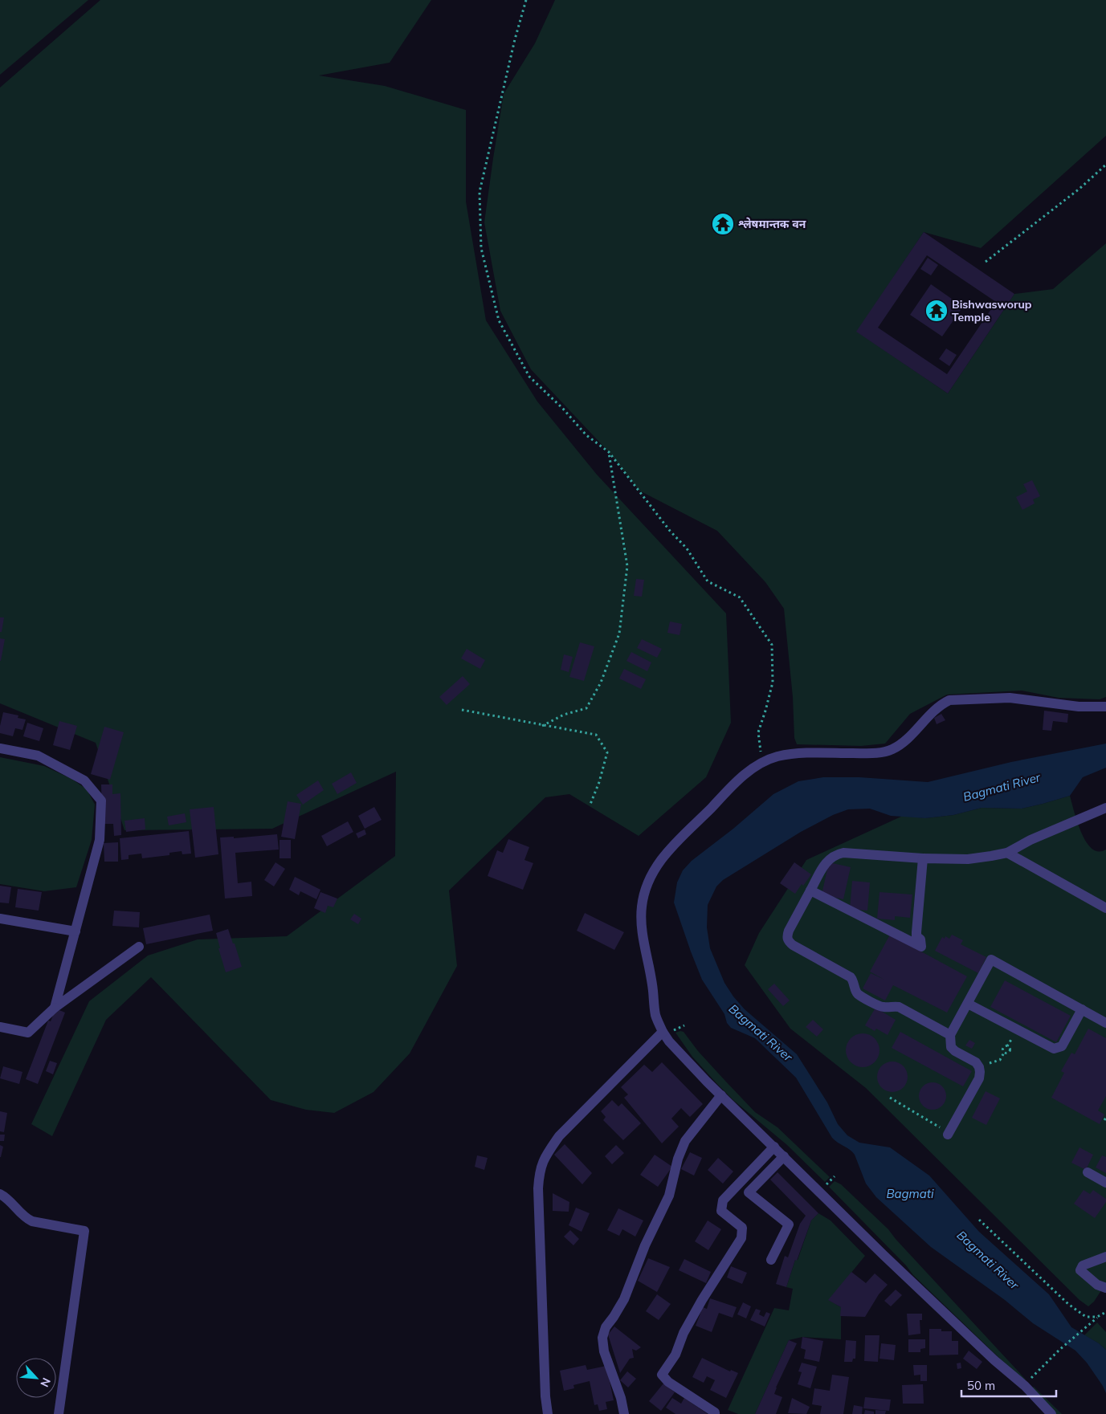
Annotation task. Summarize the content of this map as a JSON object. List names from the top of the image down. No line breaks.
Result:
{"water":["Bagmati River","Bagmati"],"places":{"temple":["श्लेषमान्तक वन","Bishwasworup Temple"]},"scale_bar":"50 m","north":"bottom right"}
